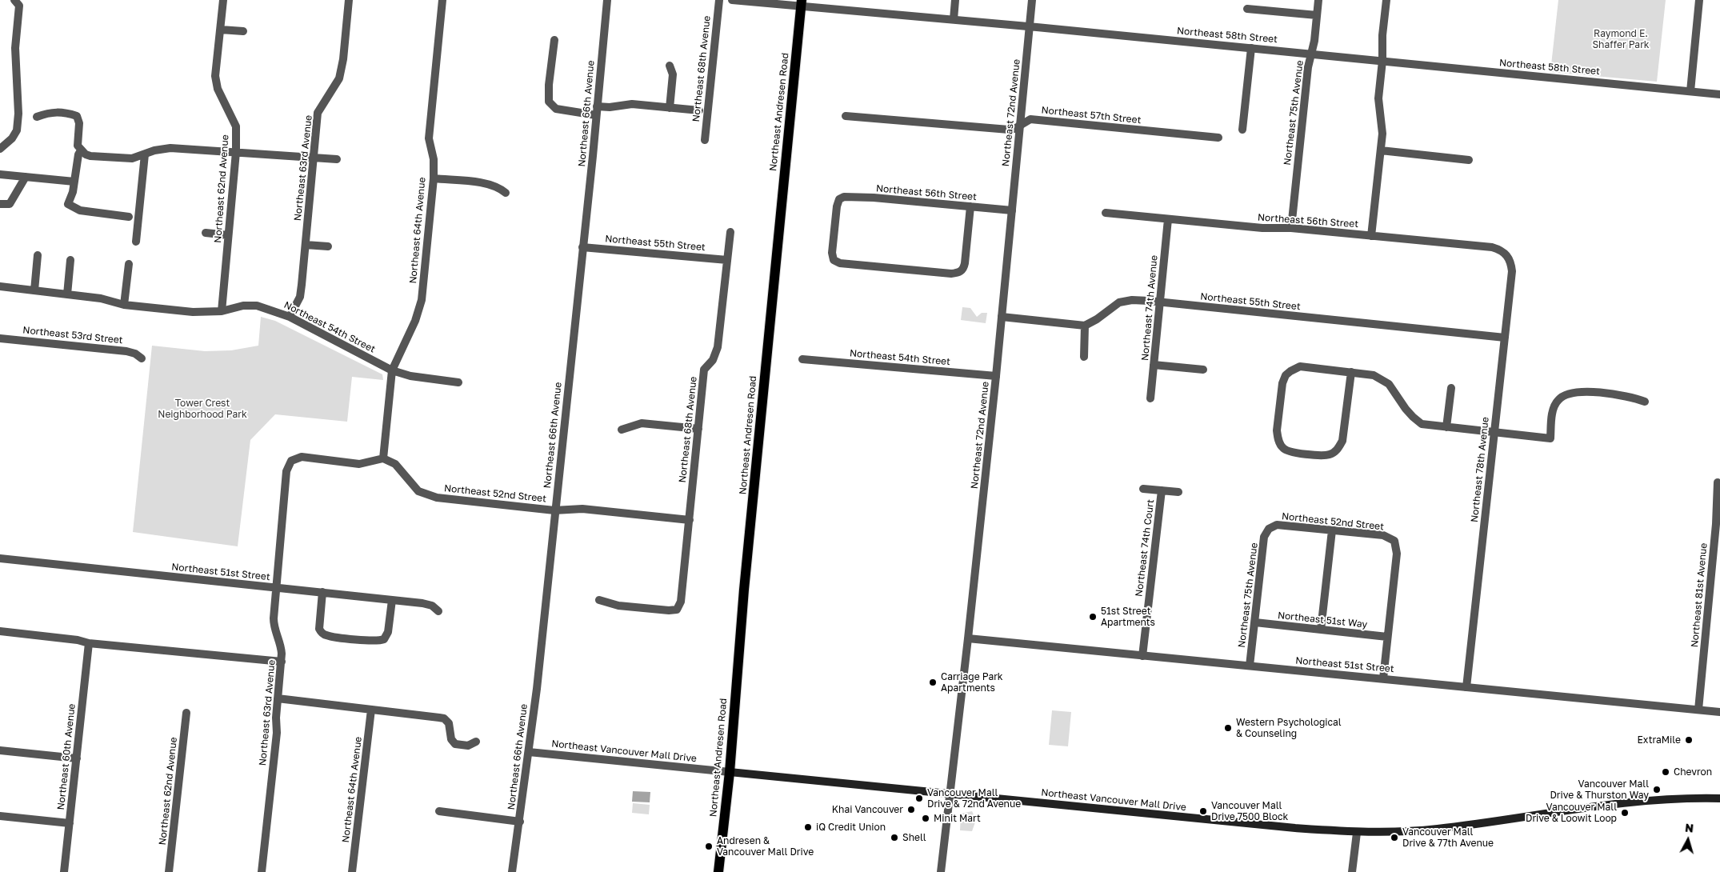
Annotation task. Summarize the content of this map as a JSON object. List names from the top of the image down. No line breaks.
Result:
{"streets":{"main road":["Northeast Andresen Road","Northeast Vancouver Mall Drive"],"street":["Northeast 58th Street","Northeast 68th Avenue","Northeast 72nd Avenue","Northeast 75th Avenue","Northeast 66th Avenue","Northeast 57th Street","Northeast 63rd Avenue","Northeast 62nd Avenue","Northeast 56th Street","Northeast 64th Avenue","Northeast 55th Street","Northeast 74th Avenue","Northeast 54th Street","Northeast 53rd Street","Northeast 78th Avenue","Northeast 52nd Street","Northeast 74th Court","Northeast 51st Street","Northeast 81st Avenue","Northeast 51st Way","Northeast 60th Avenue"]},"crossings":[["Northeast 58th Street","Northeast Andresen Road"],["Northeast 58th Street","Northeast 72nd Avenue"],["Northeast 58th Street","Northeast 75th Avenue"],["Northeast 68th Avenue","Northeast 55th Street"],["Northeast 68th Avenue","Northeast 52nd Street"],["Northeast Andresen Road","Northeast Vancouver Mall Drive"],["Northeast 72nd Avenue","Northeast 57th Street"],["Northeast 72nd Avenue","Northeast 56th Street"],["Northeast 72nd Avenue","Northeast 54th Street"],["Northeast 72nd Avenue","Northeast 51st Street"],["Northeast 72nd Avenue","Northeast Vancouver Mall Drive"],["Northeast 75th Avenue","Northeast 56th Street"],["Northeast 75th Avenue","Northeast 52nd Street"],["Northeast 75th Avenue","Northeast 51st Street"],["Northeast 75th Avenue","Northeast 51st Way"],["Northeast 66th Avenue","Northeast 55th Street"],["Northeast 66th Avenue","Northeast 52nd Street"],["Northeast 66th Avenue","Northeast Vancouver Mall Drive"],["Northeast 63rd Avenue","Northeast 64th Avenue"],["Northeast 63rd Avenue","Northeast 54th Street"],["Northeast 63rd Avenue","Northeast 52nd Street"],["Northeast 63rd Avenue","Northeast 51st Street"],["Northeast 62nd Avenue","Northeast 54th Street"],["Northeast 56th Street","Northeast 74th Avenue"],["Northeast 56th Street","Northeast 78th Avenue"],["Northeast 64th Avenue","Northeast 54th Street"],["Northeast 64th Avenue","Northeast 52nd Street"],["Northeast 55th Street","Northeast 74th Avenue"],["Northeast 55th Street","Northeast 78th Avenue"],["Northeast 78th Avenue","Northeast 51st Street"],["Northeast 52nd Street","Northeast 51st Way"],["Northeast 74th Court","Northeast 51st Street"],["Northeast 51st Street","Northeast 81st Avenue"]],"parks":["Raymond E. Shaffer Park","Tower Crest Neighborhood Park"],"places":["51st Street Apartments","Carriage Park Apartments","Western Psychological & Counseling","ExtraMile","Chevron","Vancouver Mall Drive & Thurston Way","Vancouver Mall Drive & 72nd Avenue","Khai Vancouver","Vancouver Mall Drive 7500 Block","Vancouver Mall Drive & Loowit Loop","Minit Mart","iQ Credit Union","Shell","Vancouver Mall Drive & 77th Avenue","Andresen & Vancouver Mall Drive"],"north":"top"}
